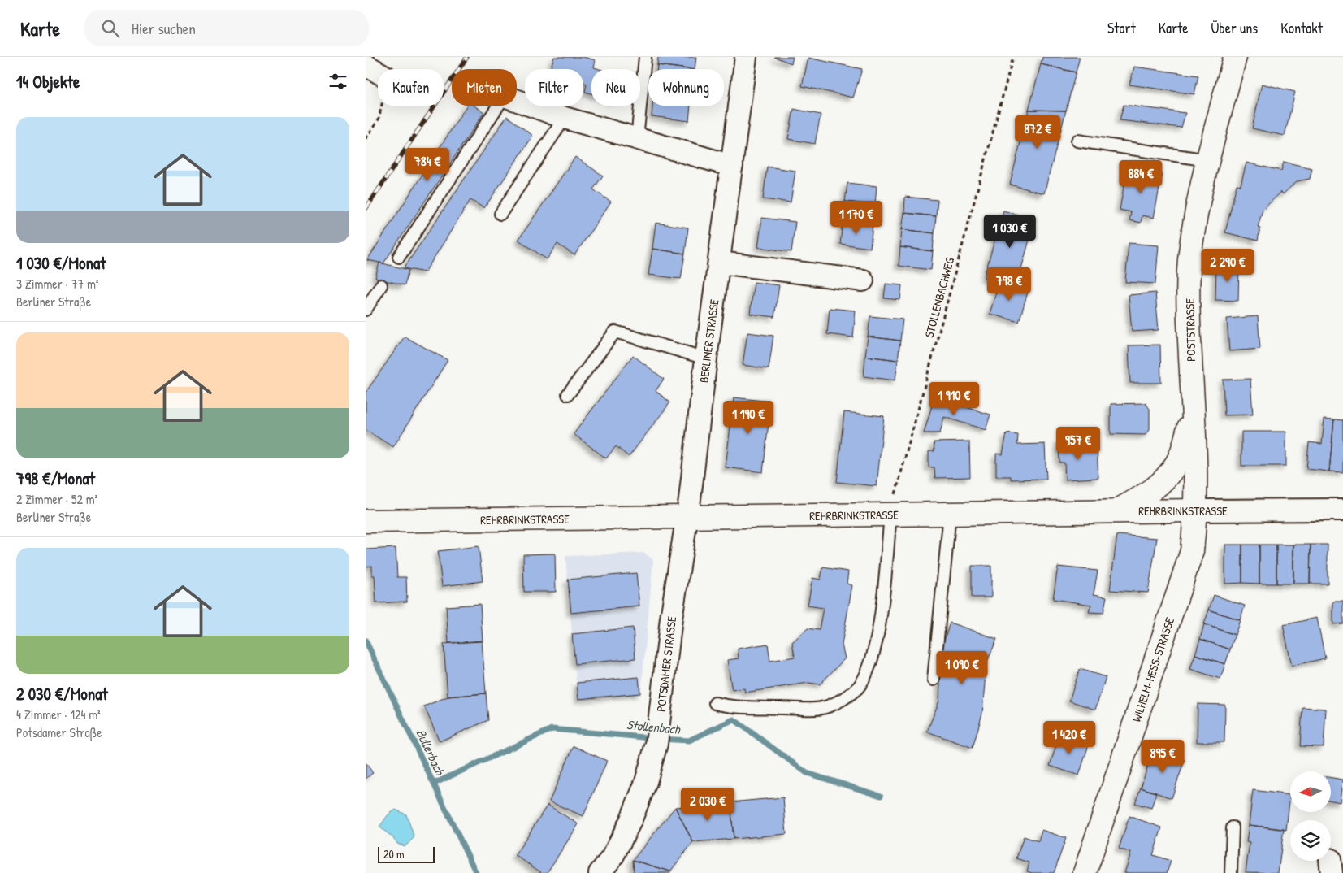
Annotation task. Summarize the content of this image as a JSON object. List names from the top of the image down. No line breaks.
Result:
{"streets":{"main road":["POSTSTRASSE","REHRBRINKSTRASSE","WILHELM-HESS-STRASSE"],"street":["BERLINER STRASSE","POTSDAMER STRASSE"],"path":["STOLLENBACHWEG"]},"crossings":[["STOLLENBACHWEG","REHRBRINKSTRASSE"],["POSTSTRASSE","REHRBRINKSTRASSE"],["POSTSTRASSE","WILHELM-HESS-STRASSE"],["BERLINER STRASSE","REHRBRINKSTRASSE"],["BERLINER STRASSE","POTSDAMER STRASSE"],["REHRBRINKSTRASSE","POTSDAMER STRASSE"],["REHRBRINKSTRASSE","WILHELM-HESS-STRASSE"]],"water":["Stollenbach","Bullerbach"],"scale_bar":"20 m","north":"left","page":{"header":"Karte","search":"Hier suchen","nav":["Start","Karte","Über uns","Kontakt"],"heading":"14 Objekte","chip":["Kaufen","Mieten","Filter","Neu","Wohnung"],"list":[{"name":"1 030 €/Monat","note":"3 Zimmer · 77 m² · Berliner Straße"},{"name":"798 €/Monat","note":"2 Zimmer · 52 m² · Berliner Straße"},{"name":"2 030 €/Monat","note":"4 Zimmer · 124 m² · Potsdamer Straße"}],"price":["872 €","784 €","884 €","1 170 €","1 030 €","2 290 €","798 €","1 910 €","1 190 €","957 €","1 090 €","1 420 €","895 €","2 030 €"],"scale":"20 m"}}
